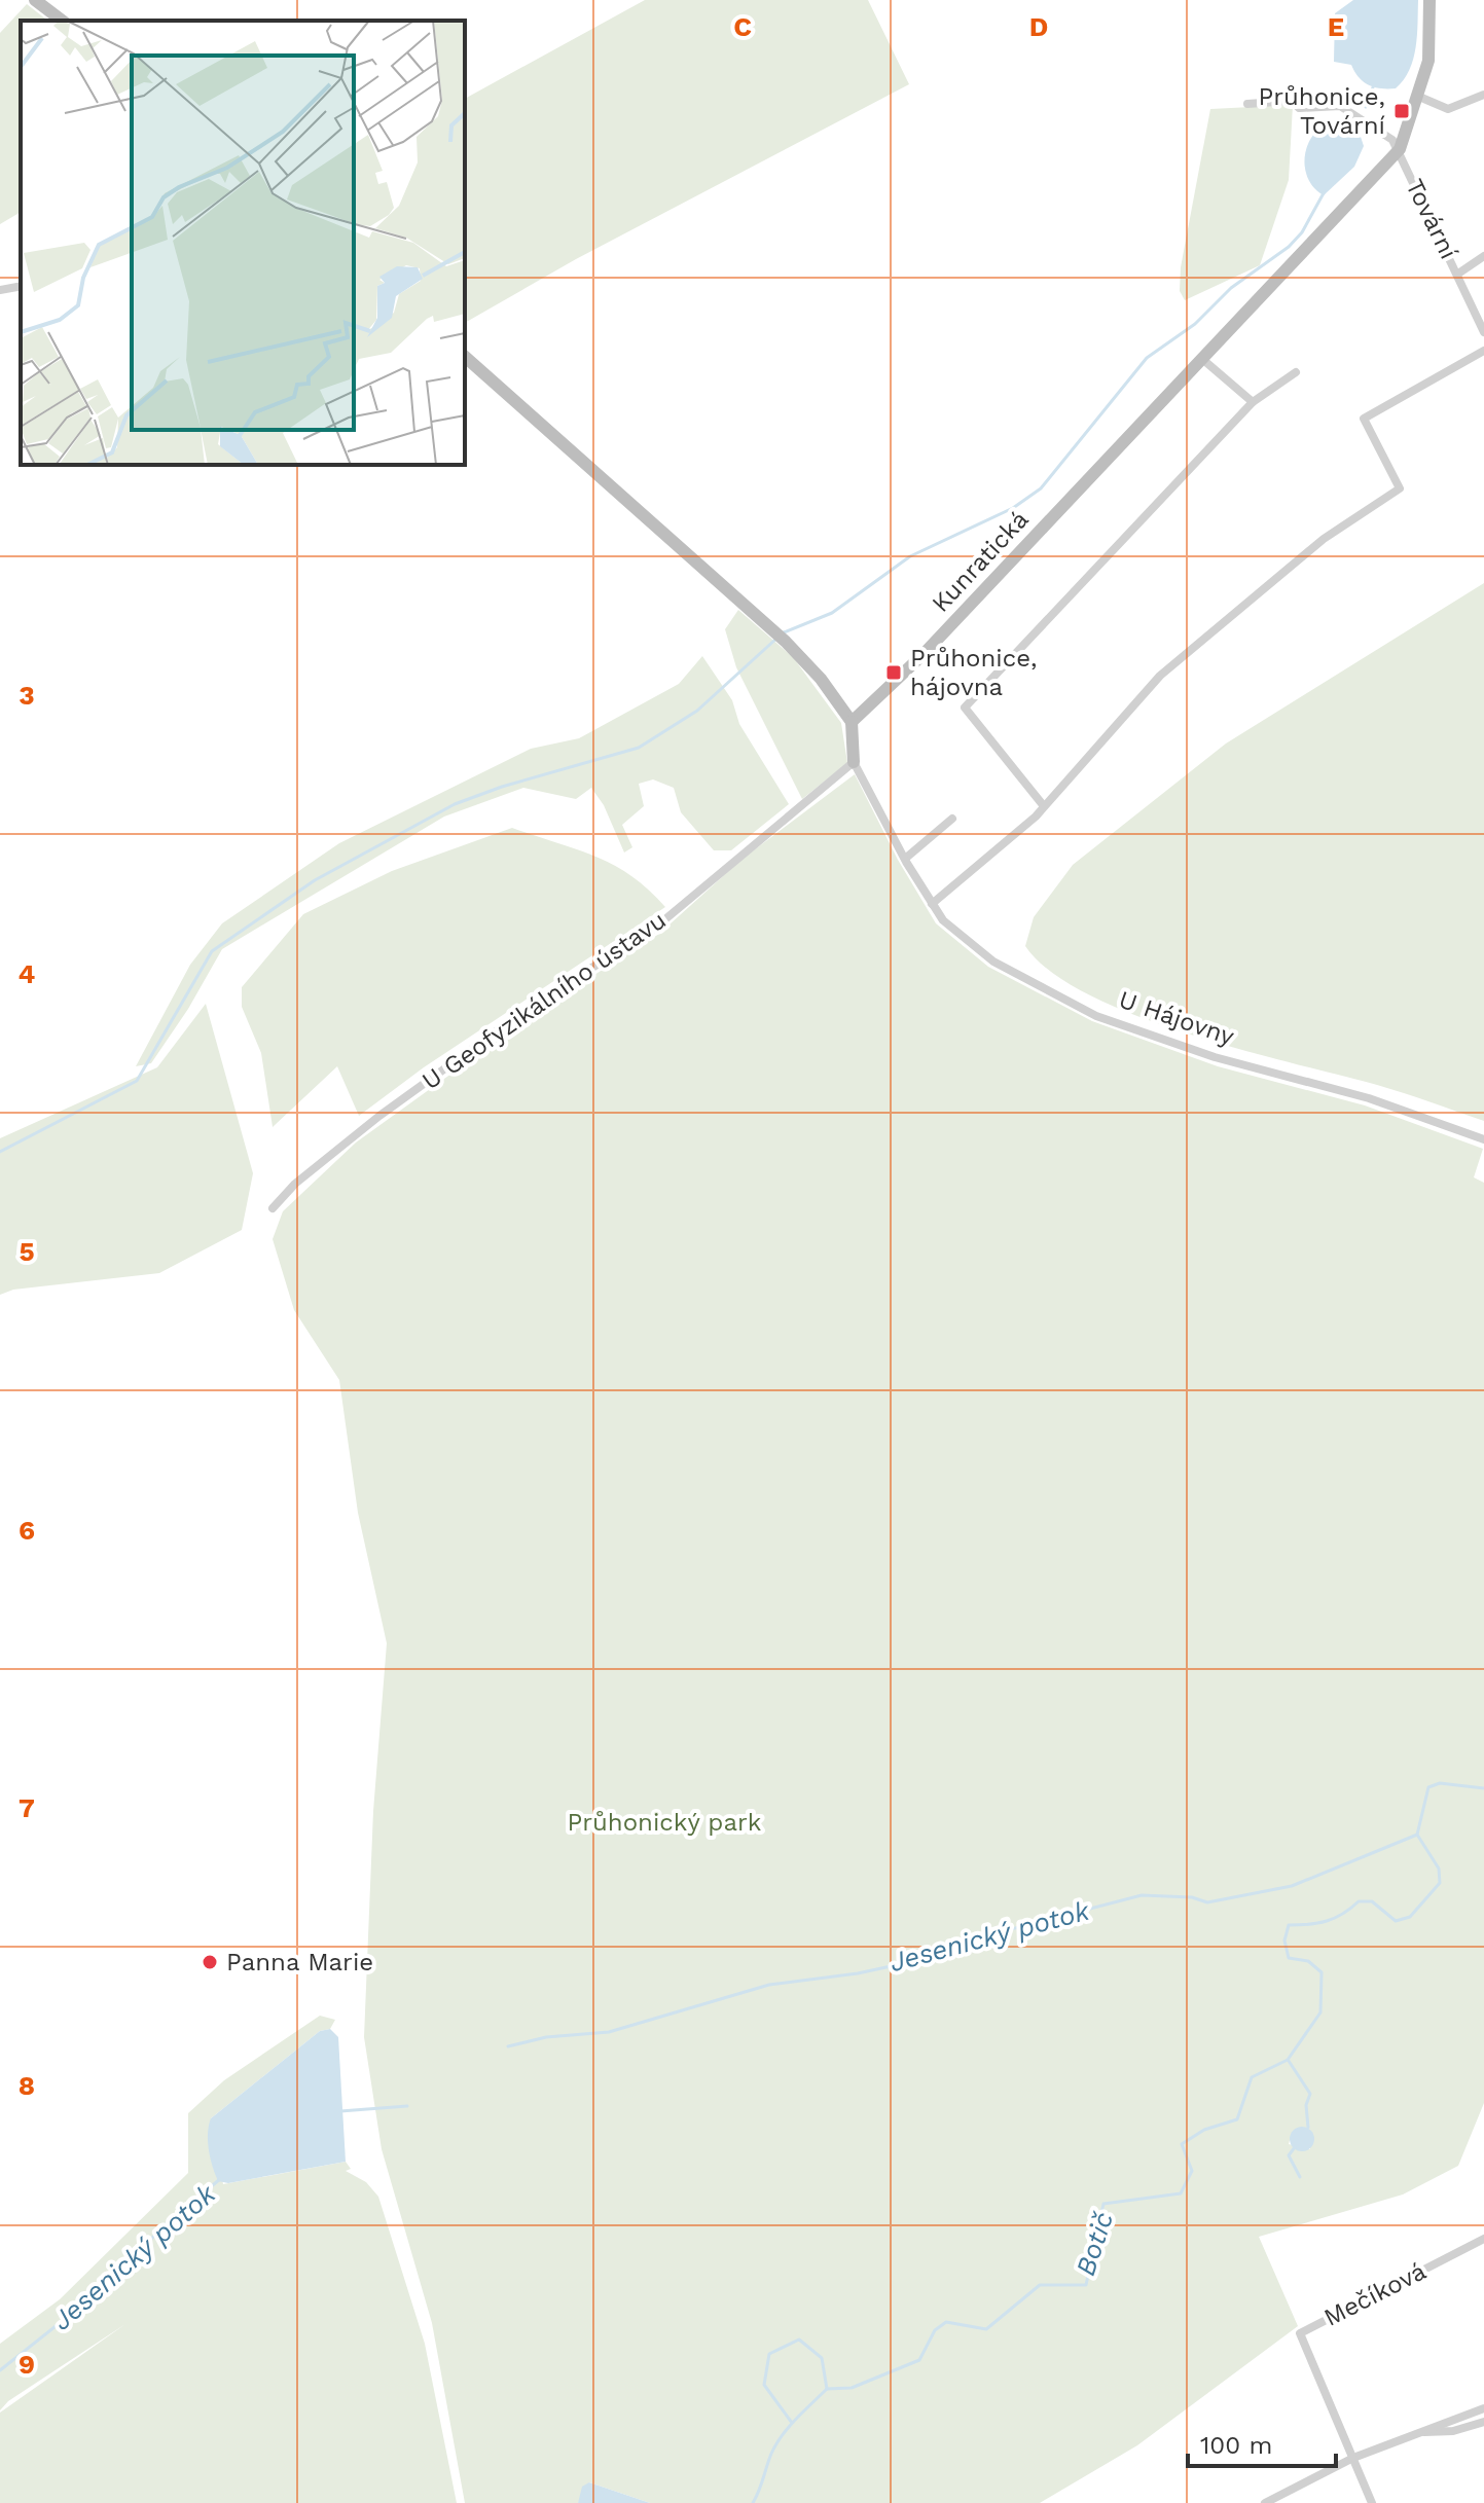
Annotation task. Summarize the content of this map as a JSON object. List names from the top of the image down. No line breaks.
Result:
{"streets":{"street":["Tovární","Kunratická","U Geofyzikálního ústavu","U Hájovny","Mečíková"]},"crossings":[["Tovární","Kunratická"],["Kunratická","U Hájovny"],["U Geofyzikálního ústavu","U Hájovny"]],"water":["Jesenický potok","Botič"],"parks":["Průhonický park"],"places":{"transit":["Průhonice, Tovární","Průhonice, hájovna"],"other":["Panna Marie"]},"scale_bar":"100 m","grid":{"columns":["C","D","E"],"rows":["3","4","5","6","7","8","9"]}}
